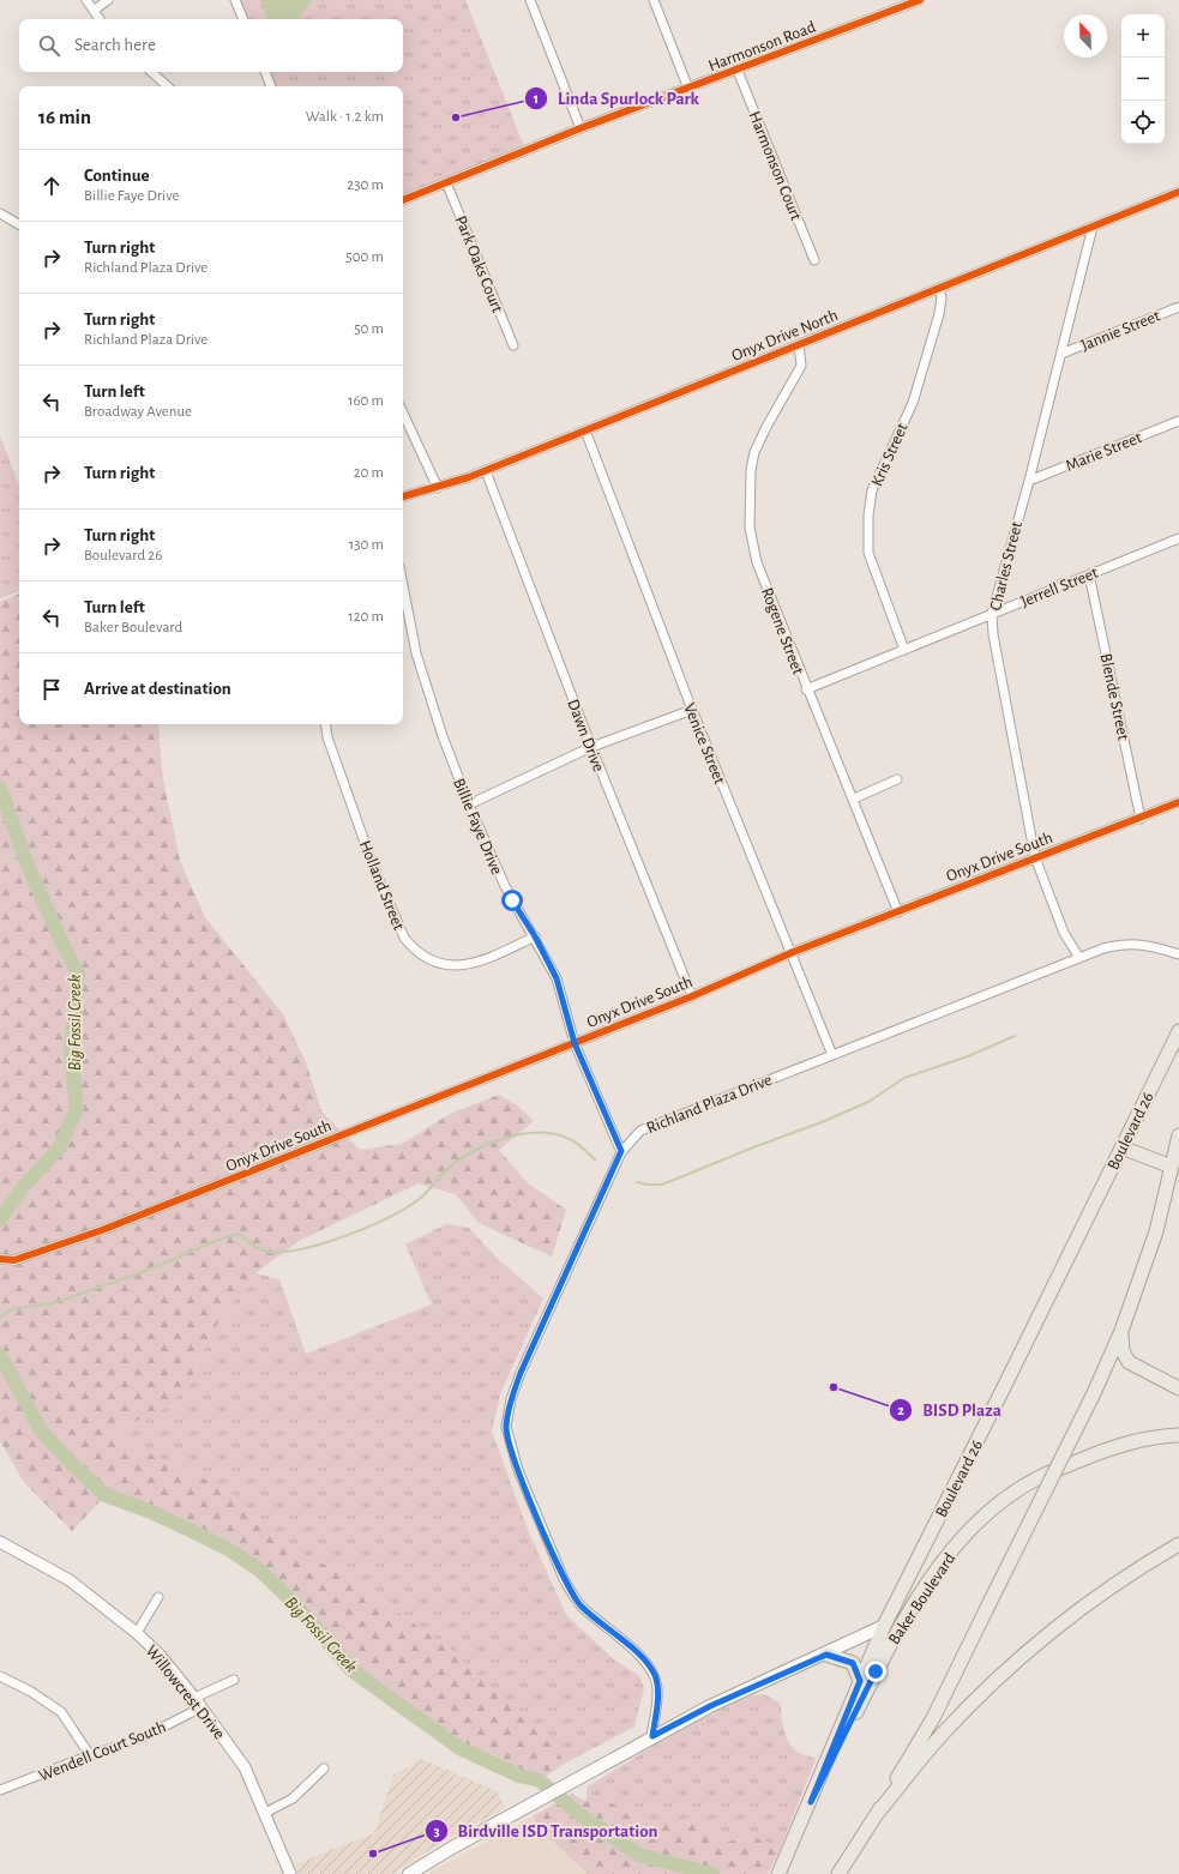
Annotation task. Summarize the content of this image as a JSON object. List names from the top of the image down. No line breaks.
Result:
{"streets":{"main road":["Boulevard 26","Baker Boulevard"],"street":["Harmonson Road","Harmonson Court","Park Oaks Court","Jannie Street","Onyx Drive North","Marie Street","Kris Street","Charles Street","Jerrell Street","Rogene Street","Blende Street","Dawn Drive","Venice Street","Billie Faye Drive","Onyx Drive South","Holland Street","Richland Plaza Drive","Willowcrest Drive","Wendell Court South"]},"crossings":[["Harmonson Road","Harmonson Court"],["Harmonson Road","Park Oaks Court"],["Jannie Street","Charles Street"],["Onyx Drive North","Kris Street"],["Onyx Drive North","Charles Street"],["Onyx Drive North","Rogene Street"],["Onyx Drive North","Dawn Drive"],["Onyx Drive North","Venice Street"],["Marie Street","Charles Street"],["Kris Street","Jerrell Street"],["Charles Street","Jerrell Street"],["Charles Street","Onyx Drive South"],["Charles Street","Richland Plaza Drive"],["Jerrell Street","Rogene Street"],["Jerrell Street","Blende Street"],["Rogene Street","Onyx Drive South"],["Blende Street","Onyx Drive South"],["Dawn Drive","Onyx Drive South"],["Venice Street","Onyx Drive South"],["Venice Street","Richland Plaza Drive"],["Billie Faye Drive","Onyx Drive South"],["Billie Faye Drive","Holland Street"],["Billie Faye Drive","Richland Plaza Drive"],["Boulevard 26","Baker Boulevard"],["Willowcrest Drive","Wendell Court South"]],"water":["Big Fossil Creek"],"places":["Linda Spurlock Park","BISD Plaza","Birdville ISD Transportation"],"north":"top","page":{"map_buttons":["+","−"],"search":"Search here","heading":["16 min","Walk · 1.2 km"],"list":[["Continue","Billie Faye Drive","230 m"],["Turn right","Richland Plaza Drive","500 m"],["Turn right","Richland Plaza Drive","50 m"],["Turn left","Broadway Avenue","160 m"],["Turn right","20 m"],["Turn right","Boulevard 26","130 m"],["Turn left","Baker Boulevard","120 m"],"Arrive at destination"]}}
